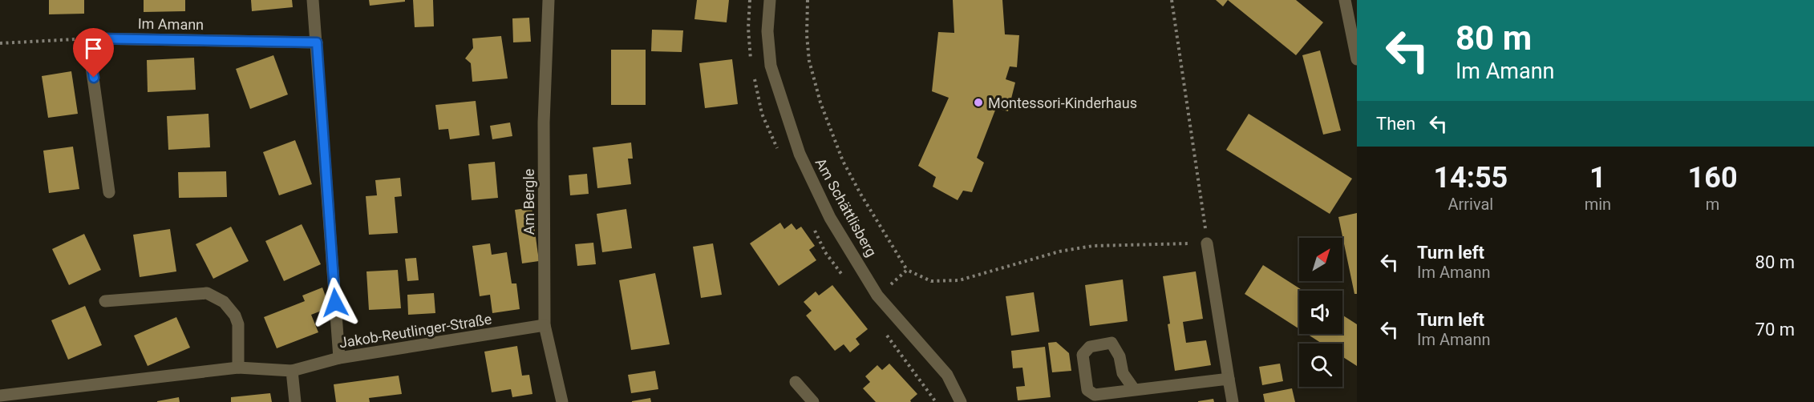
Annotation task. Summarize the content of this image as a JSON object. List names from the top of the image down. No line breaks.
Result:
{"streets":{"street":["Im Amann","Am Bergle","Am Schättlisberg","Jakob-Reutlinger-Straße"]},"crossings":[["Am Bergle","Jakob-Reutlinger-Straße"]],"places":["Montessori-Kinderhaus"],"north":"top right","page":{"turn":["80 m","Im Amann"],"then":"Then","eta":["14:55","Arrival","1","min","160","m"],"list":[{"name":"Turn left","note":"Im Amann","value":"80 m"},{"name":"Turn left","note":"Im Amann","value":"70 m"}]}}
